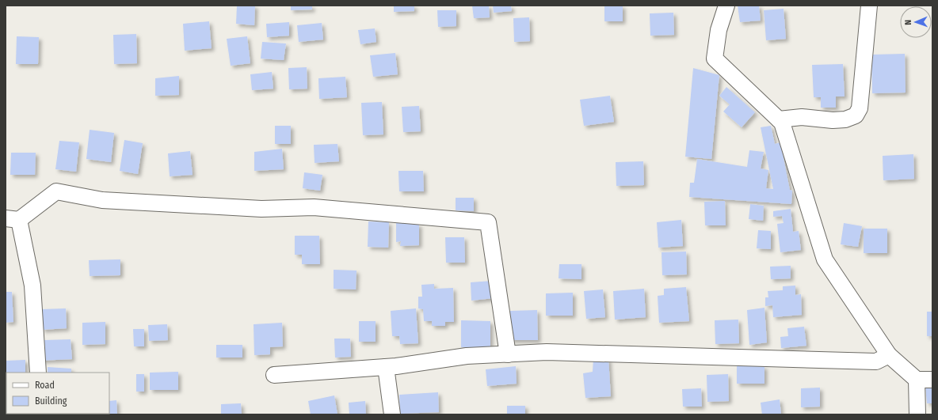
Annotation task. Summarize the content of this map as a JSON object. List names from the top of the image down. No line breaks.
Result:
{"legend":["Road","Building"],"north":"left"}
